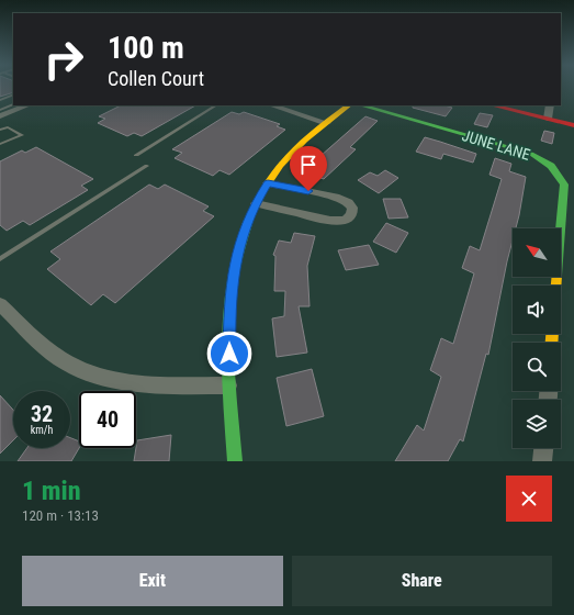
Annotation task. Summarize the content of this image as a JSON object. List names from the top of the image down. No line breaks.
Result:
{"streets":{"street":["JUNE LANE"]},"north":"top left","page":{"turn":["100 m","Collen Court"],"speed":"32 km/h","limit":"40","heading":["1 min","120 m · 13:13"],"buttons":["Exit","Share"]}}
